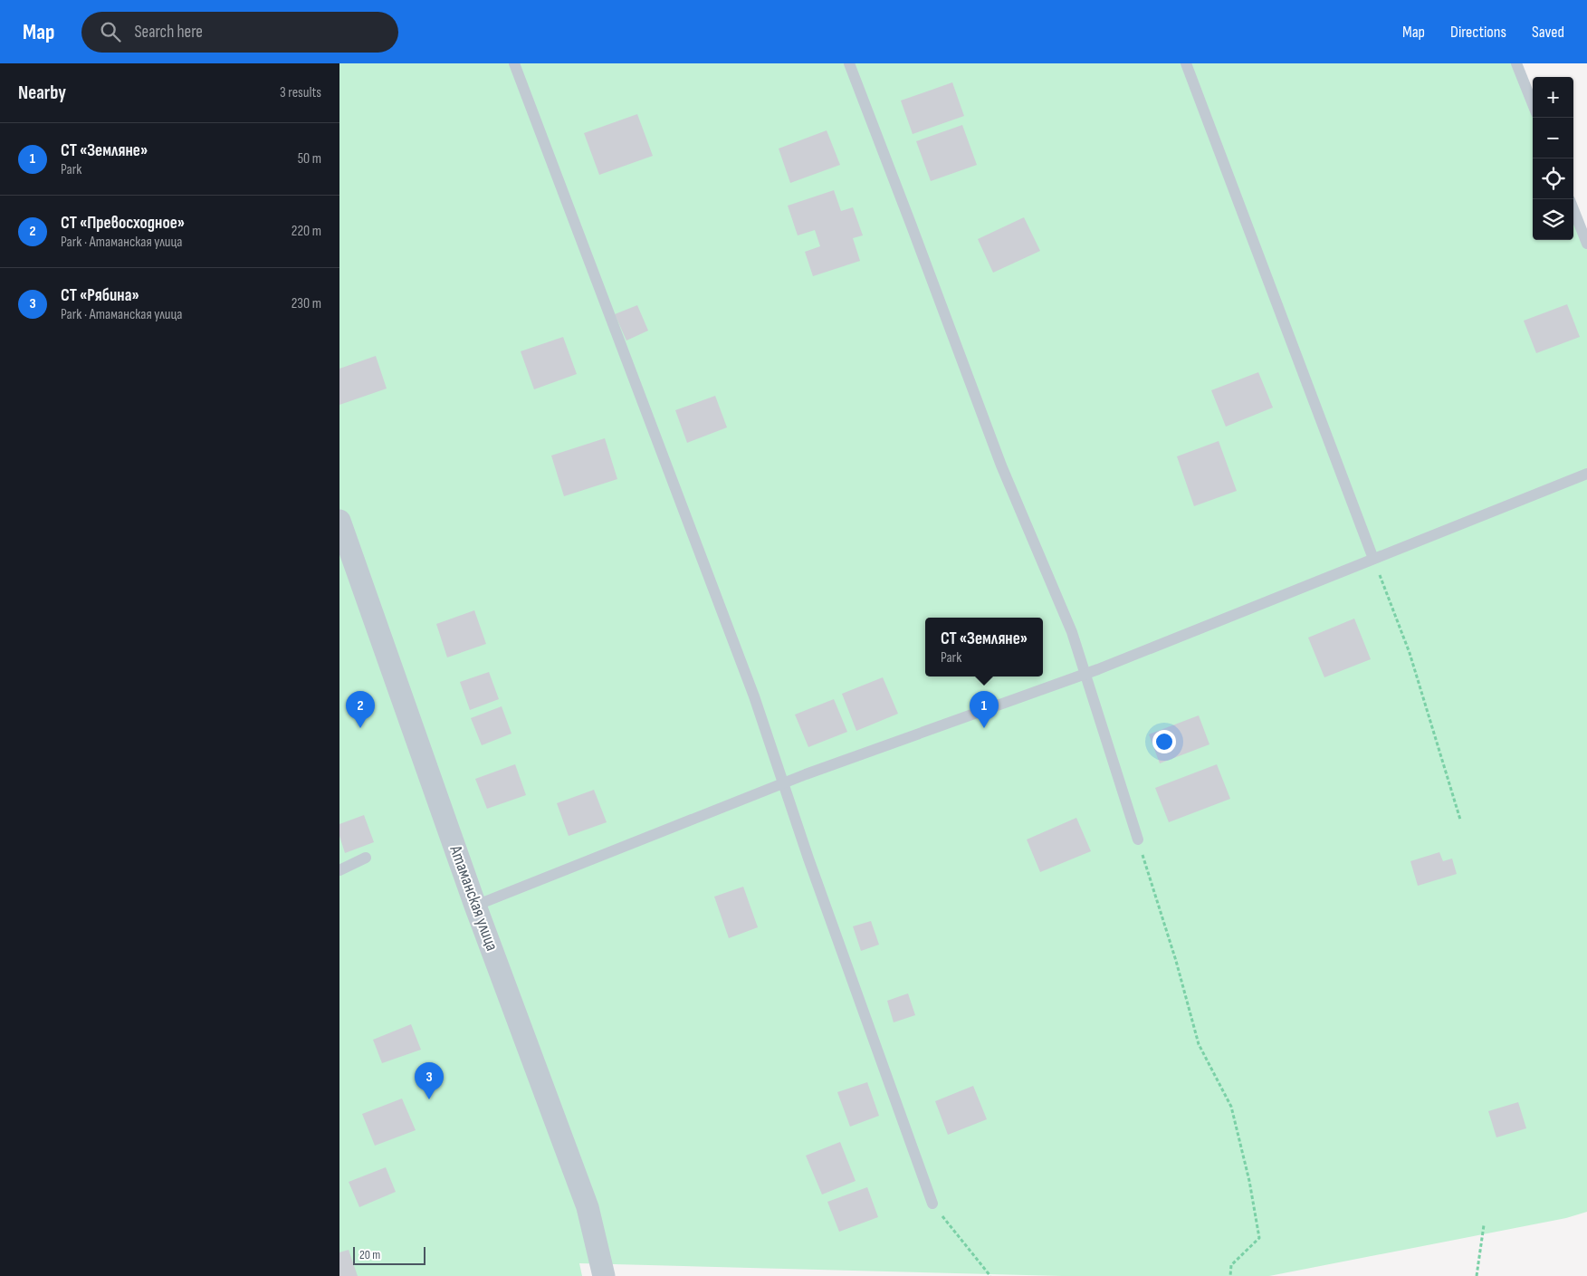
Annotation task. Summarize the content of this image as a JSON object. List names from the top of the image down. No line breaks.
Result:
{"streets":{"street":["Атаманская улица"]},"scale_bar":"20 m","page":{"header":"Map","search":"Search here","nav":["Map","Directions","Saved"],"heading":["Nearby","3 results"],"map_buttons":["+","−"],"list":[{"mark":"1","name":"СТ «Земляне»","note":"Park","value":"50 m"},{"mark":"2","name":"СТ «Превосходное»","note":"Park · Атаманская улица","value":"220 m"},{"mark":"3","name":"СТ «Рябина»","note":"Park · Атаманская улица","value":"230 m"}],"popup":["СТ «Земляне»","Park"],"pins":["1","2","3"],"scale":"20 m"}}
